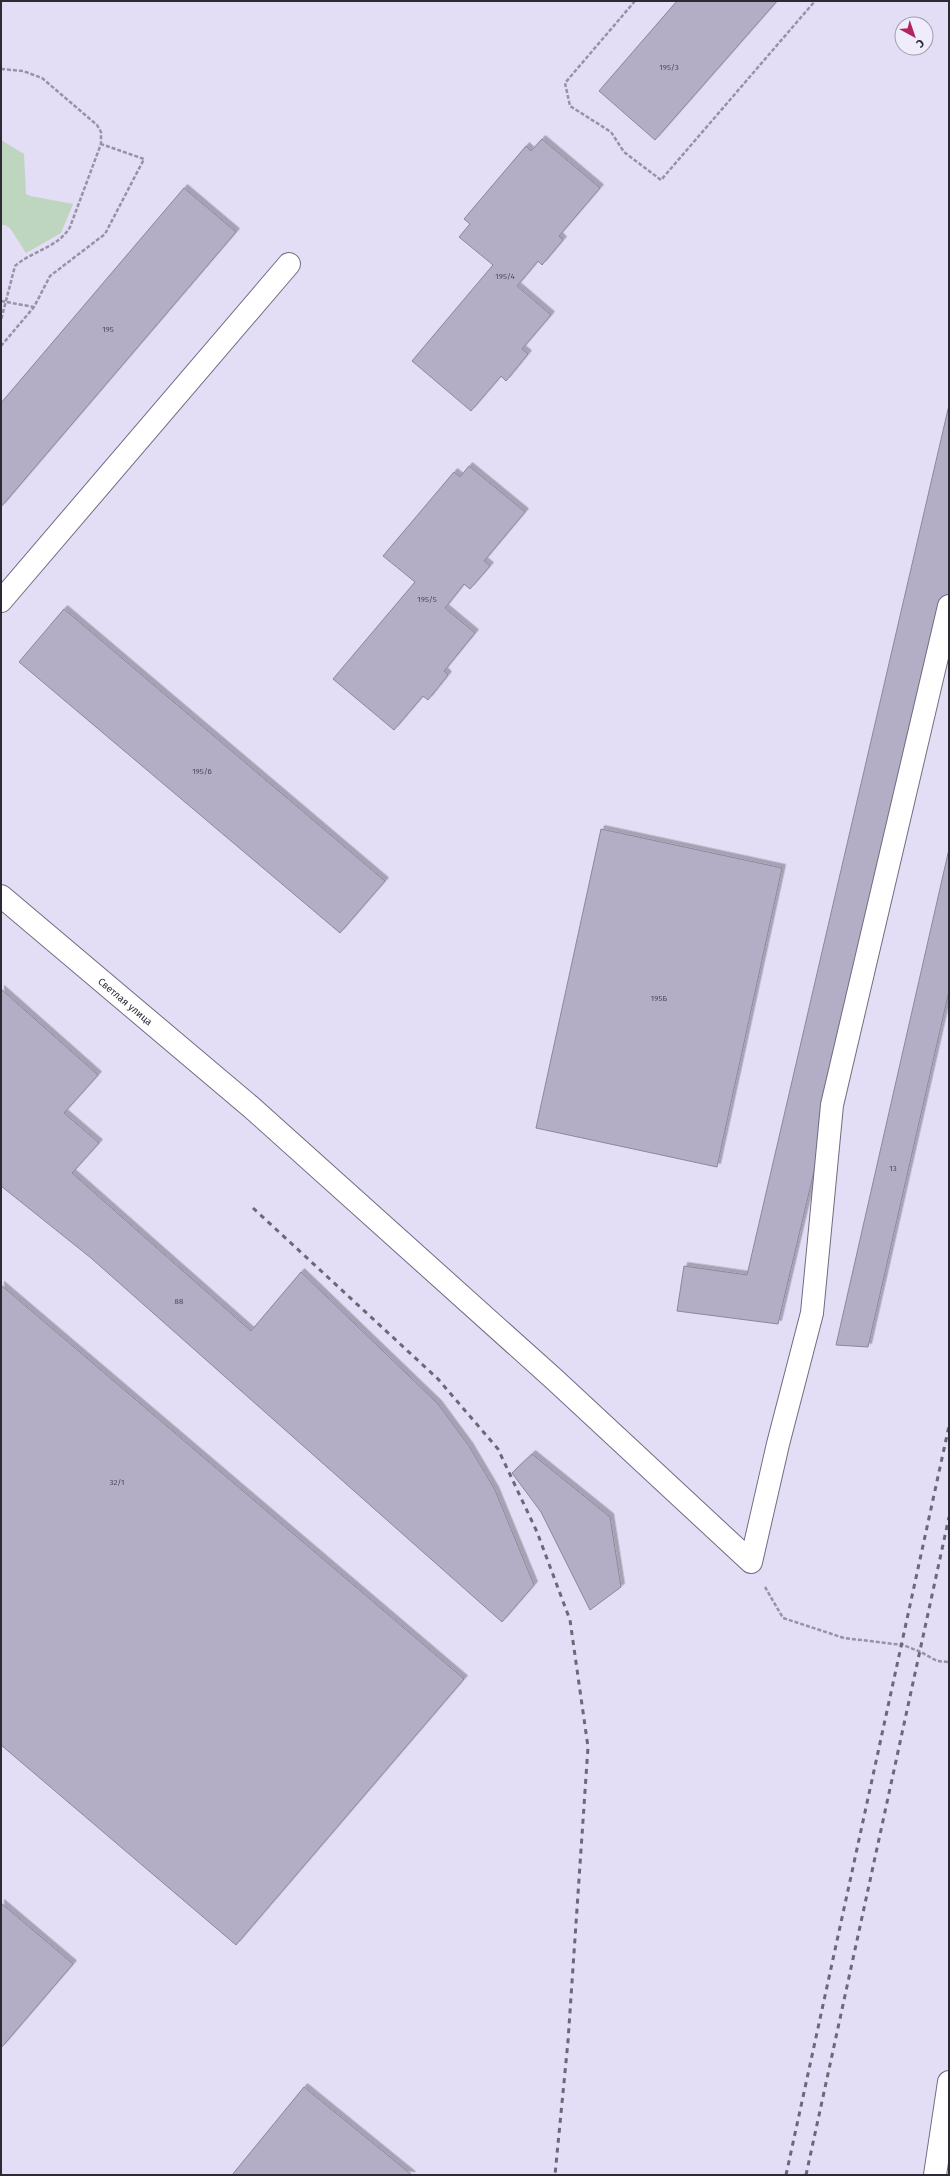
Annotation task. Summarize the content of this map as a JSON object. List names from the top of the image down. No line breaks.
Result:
{"streets":{"street":["Светлая улица"]},"house_numbers":["195/3","195/4","195","195/5","195/6","195Б","13","88","32/1"],"north":"bottom right"}
